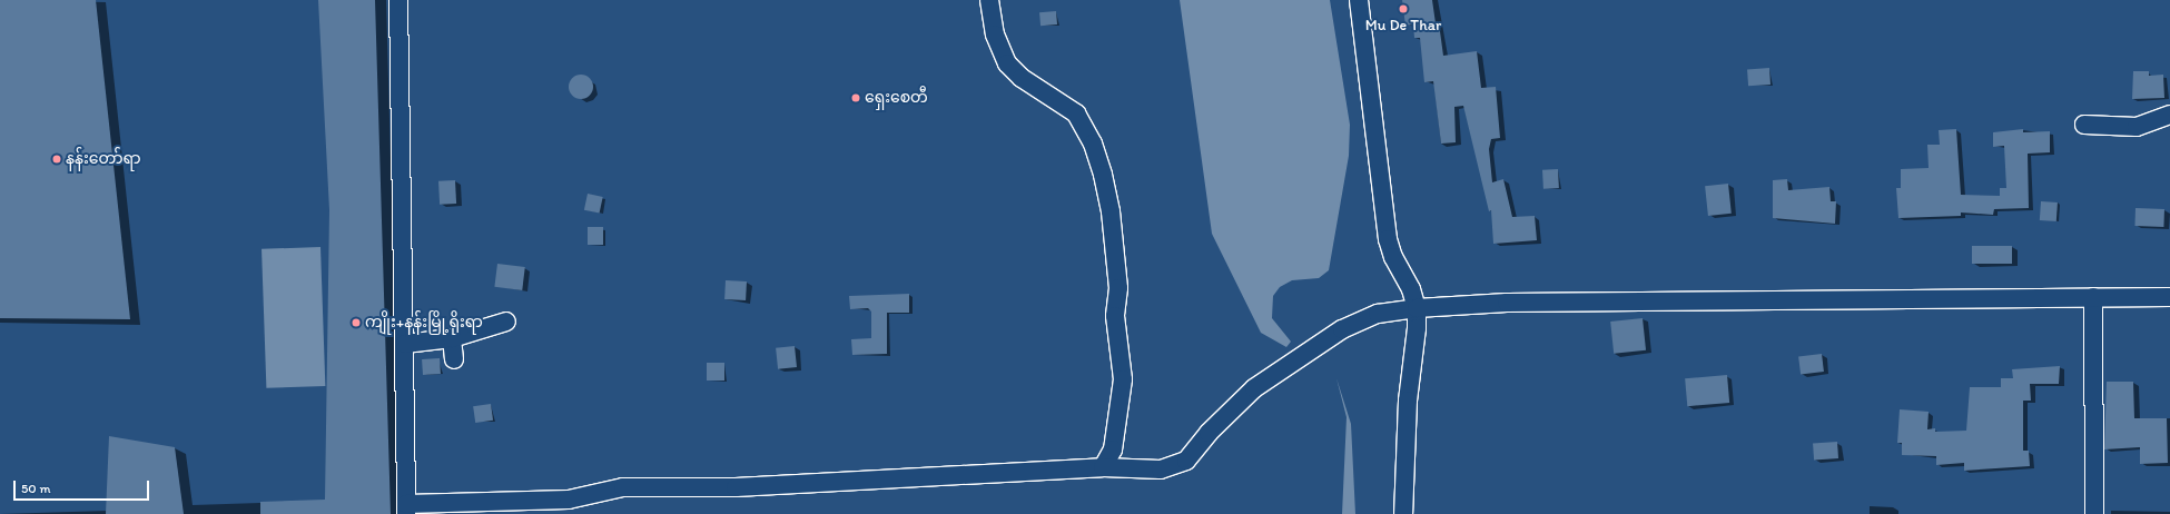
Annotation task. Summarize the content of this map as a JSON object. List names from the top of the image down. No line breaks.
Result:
{"places":["Mu De Thar","ရှေးစေတီ","နန်းတော်ရာ","ကျိုး+နန်းမြို့ရိုးရာ"],"scale_bar":"50 m"}
